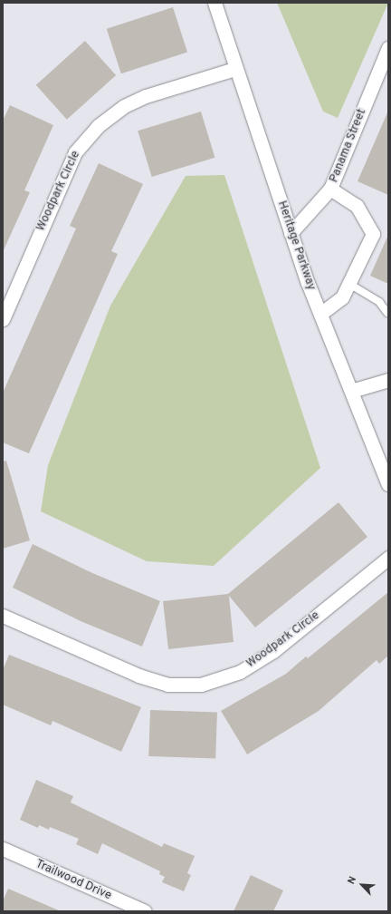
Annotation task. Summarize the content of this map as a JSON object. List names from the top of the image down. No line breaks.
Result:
{"streets":{"street":["Panama Street","Woodpark Circle","Heritage Parkway","Trailwood Drive"]},"crossings":[["Panama Street","Heritage Parkway"],["Woodpark Circle","Heritage Parkway"]],"north":"top left"}
